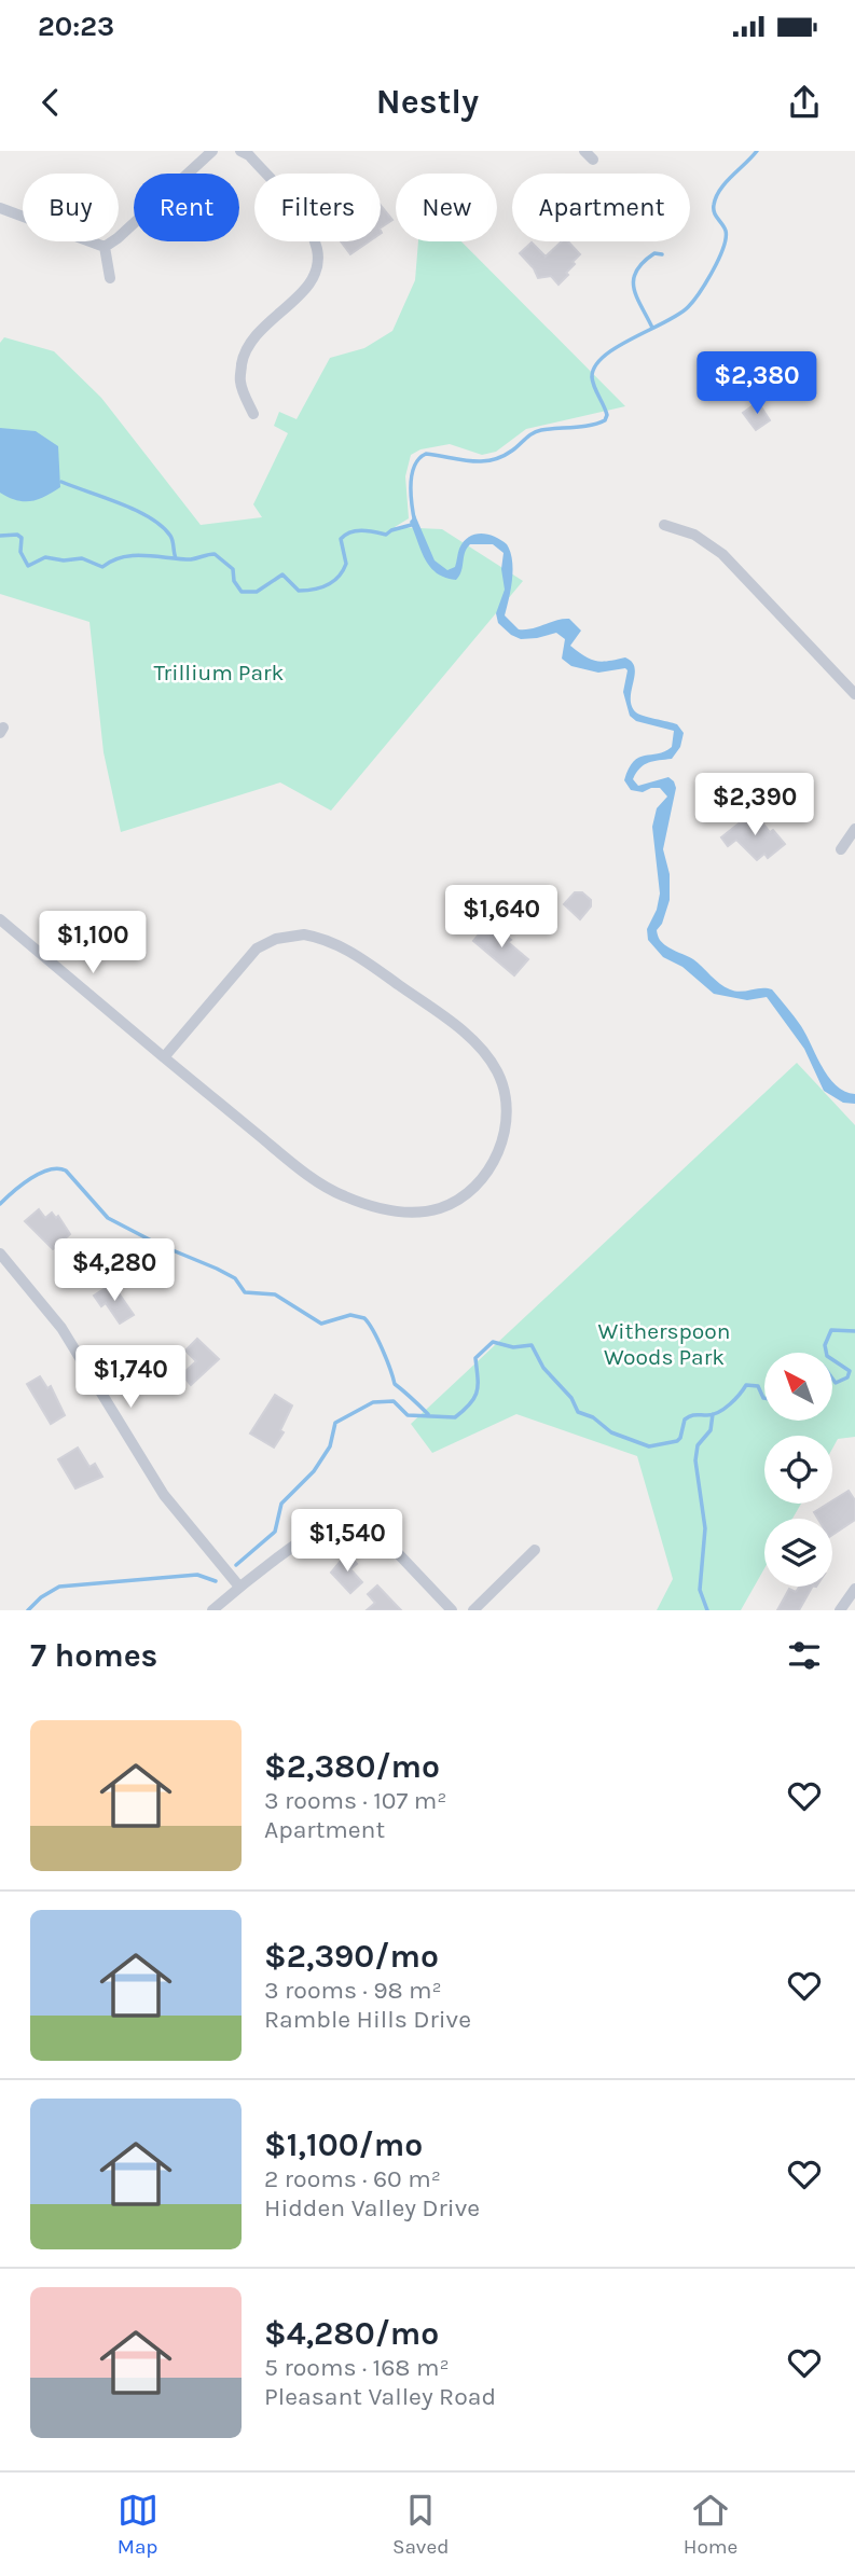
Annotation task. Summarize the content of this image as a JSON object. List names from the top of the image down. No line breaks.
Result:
{"parks":["Trillium Park","Witherspoon Woods Park"],"north":"top left","page":{"status":"20:23","header":"Nestly","chip":["Buy","Rent","Filters","New","Apartment"],"price":["$2,380","$2,390","$1,640","$1,100","$4,280","$1,740","$1,540"],"heading":"7 homes","list":[{"name":"$2,380/mo","note":"3 rooms · 107 m² · Apartment"},{"name":"$2,390/mo","note":"3 rooms · 98 m² · Ramble Hills Drive"},{"name":"$1,100/mo","note":"2 rooms · 60 m² · Hidden Valley Drive"},{"name":"$4,280/mo","note":"5 rooms · 168 m² · Pleasant Valley Road"}],"tabs":["Map","Saved","Home"]}}
